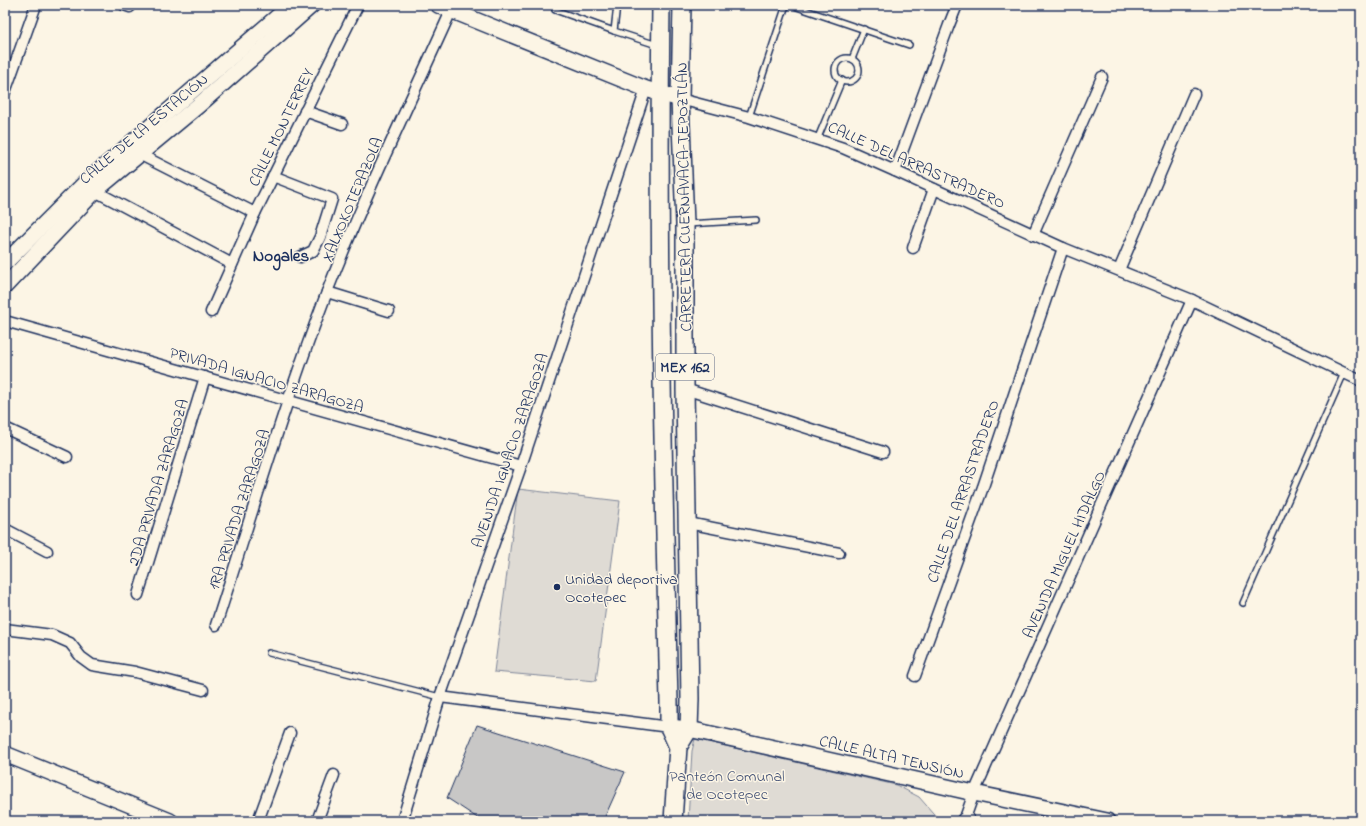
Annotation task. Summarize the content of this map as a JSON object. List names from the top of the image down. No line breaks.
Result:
{"streets":{"main road":["CARRETERA CUERNAVACA-TEPOZTLÁN","MEX 162"],"street":["CALLE MONTERREY","CALLE DE LA ESTACIÓN","CALLE DEL ARRASTRADERO","XALXOKOTEPAZOLA","PRIVADA IGNACIO ZARAGOZA","AVENIDA IGNACIO ZARAGOZA","2DA PRIVADA ZARAGOZA","1RA PRIVADA ZARAGOZA","AVENIDA MIGUEL HIDALGO","CALLE ALTA TENSIÓN"]},"crossings":[["CALLE DEL ARRASTRADERO","CARRETERA CUERNAVACA-TEPOZTLÁN"],["CALLE DEL ARRASTRADERO","XALXOKOTEPAZOLA"],["CALLE DEL ARRASTRADERO","AVENIDA IGNACIO ZARAGOZA"],["CALLE DEL ARRASTRADERO","AVENIDA MIGUEL HIDALGO"],["CARRETERA CUERNAVACA-TEPOZTLÁN","AVENIDA IGNACIO ZARAGOZA"],["CARRETERA CUERNAVACA-TEPOZTLÁN","CALLE ALTA TENSIÓN"],["XALXOKOTEPAZOLA","PRIVADA IGNACIO ZARAGOZA"],["XALXOKOTEPAZOLA","1RA PRIVADA ZARAGOZA"],["PRIVADA IGNACIO ZARAGOZA","AVENIDA IGNACIO ZARAGOZA"],["PRIVADA IGNACIO ZARAGOZA","2DA PRIVADA ZARAGOZA"],["PRIVADA IGNACIO ZARAGOZA","1RA PRIVADA ZARAGOZA"],["AVENIDA MIGUEL HIDALGO","CALLE ALTA TENSIÓN"]],"districts":["Nogales"],"parks":["Panteón Comunal de Ocotepec"],"places":["Unidad deportiva Ocotepec"]}
